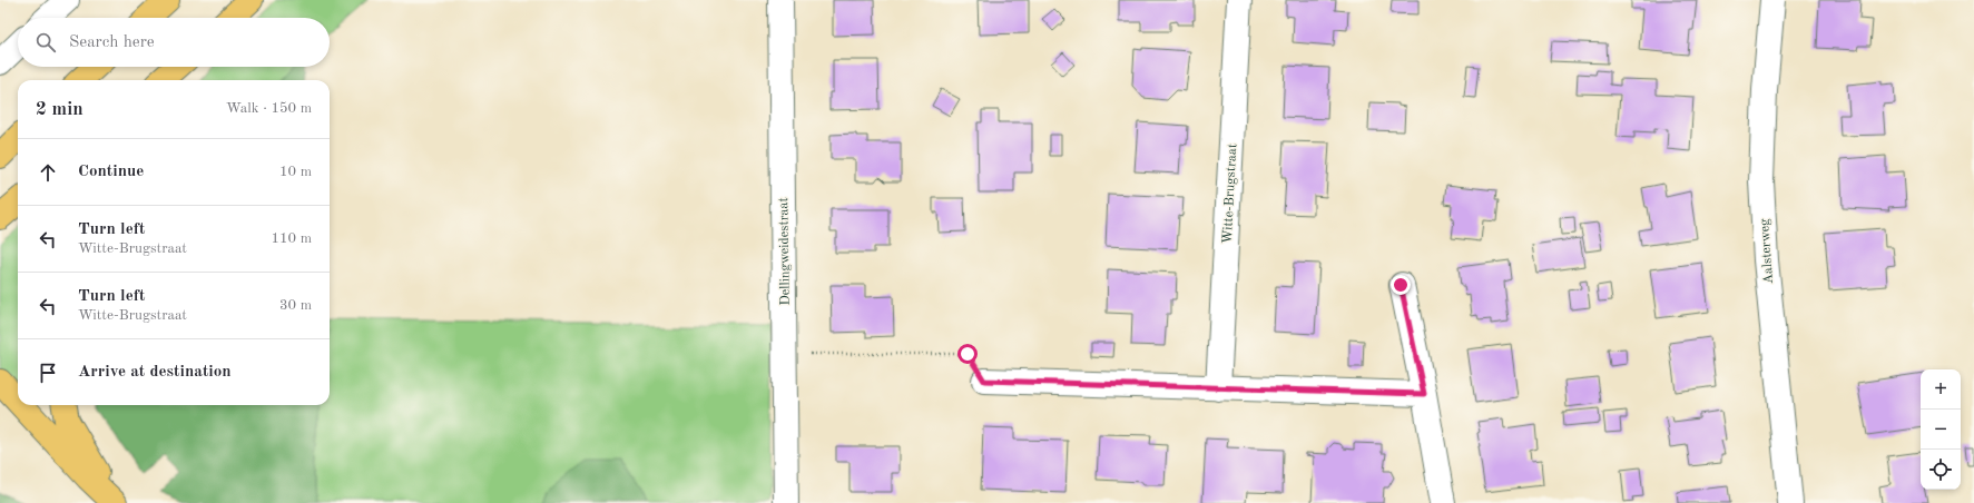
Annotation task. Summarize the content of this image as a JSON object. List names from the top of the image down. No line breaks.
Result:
{"streets":{"street":["Witte-Brugstraat","Dellingweidestraat","Aalsterweg"]},"page":{"search":"Search here","heading":["2 min","Walk · 150 m"],"list":[["Continue","10 m"],["Turn left","Witte-Brugstraat","110 m"],["Turn left","Witte-Brugstraat","30 m"],"Arrive at destination"],"map_buttons":["+","−"]}}
